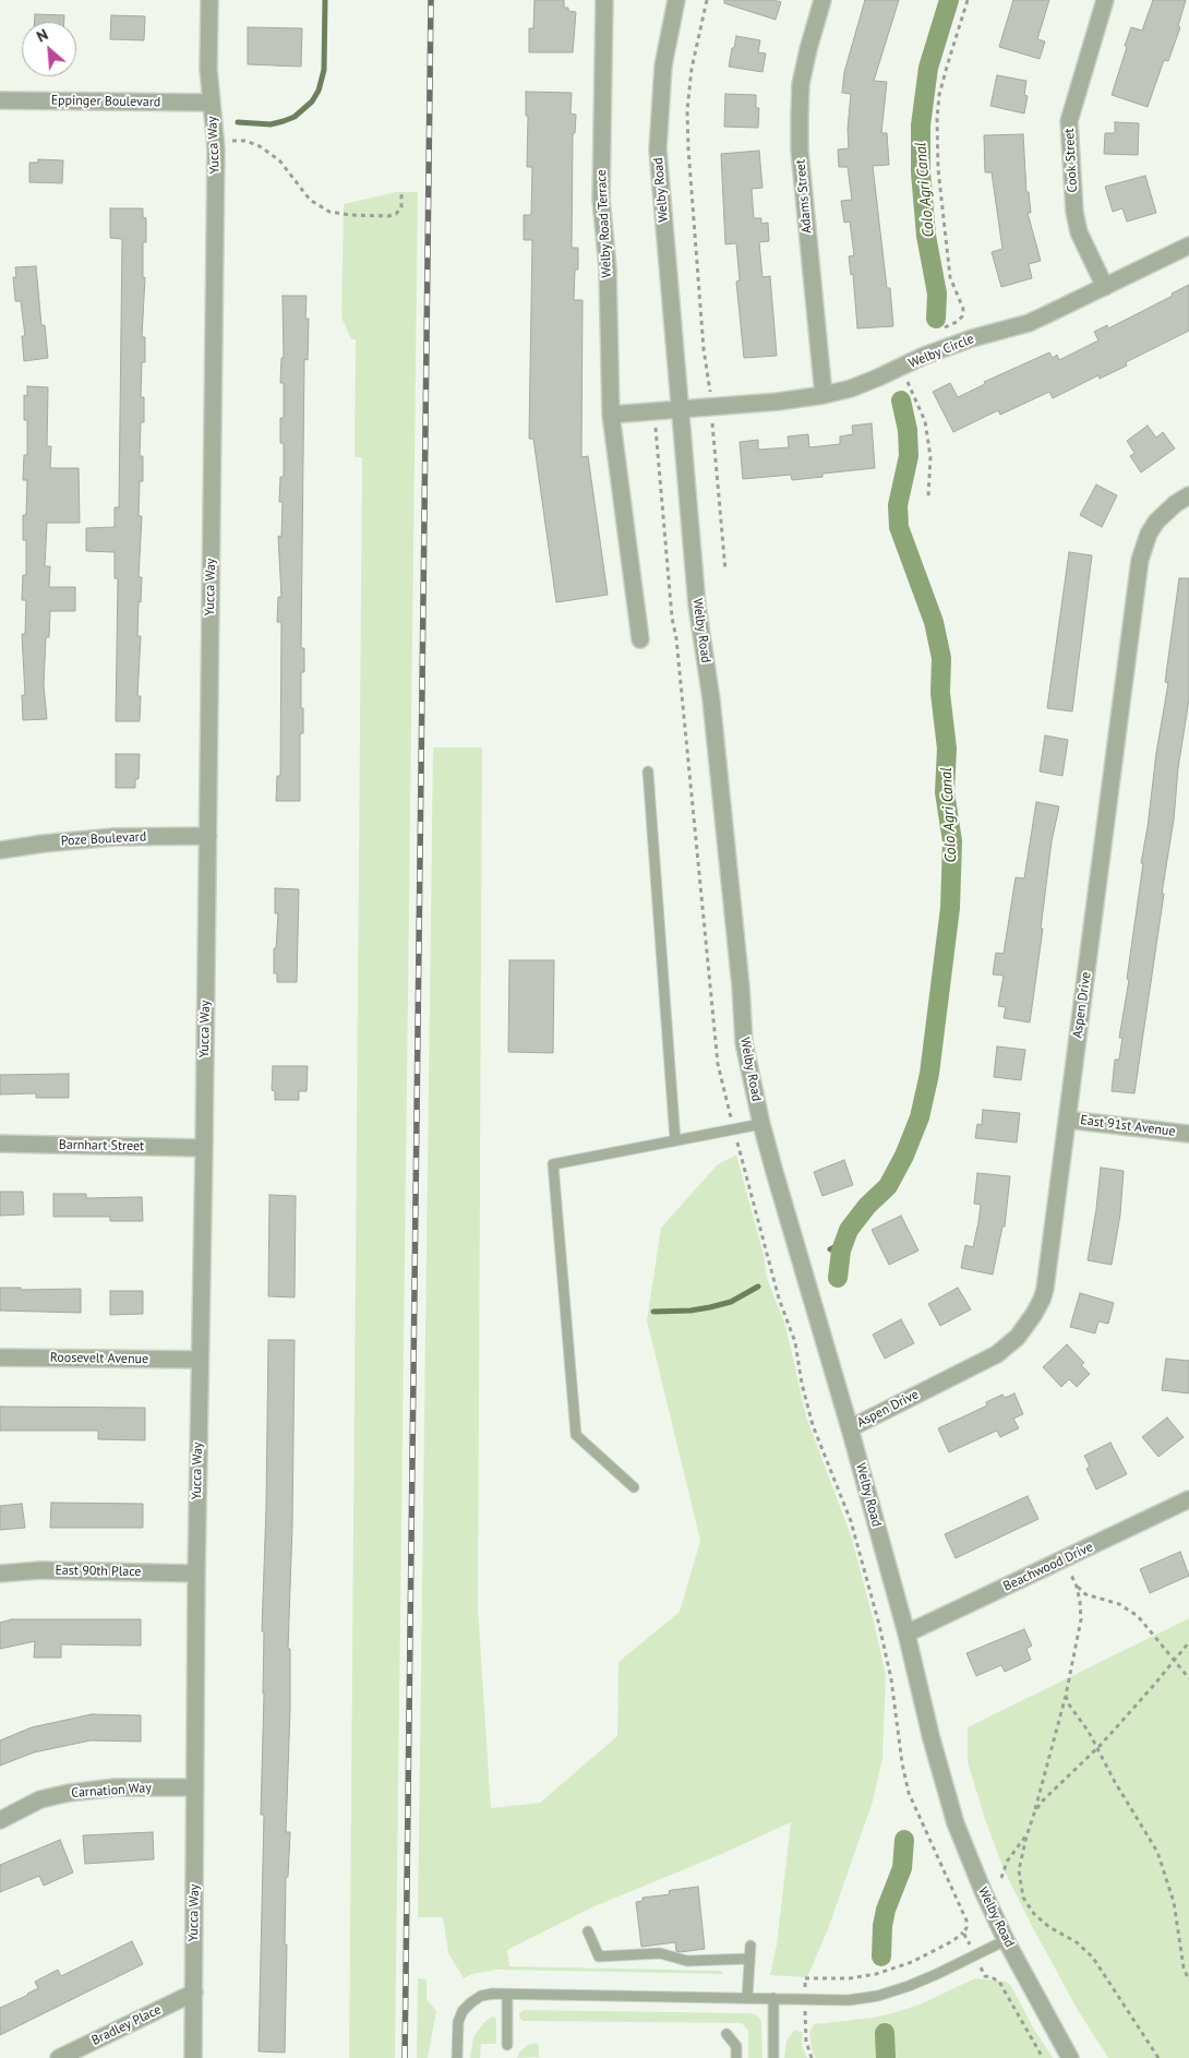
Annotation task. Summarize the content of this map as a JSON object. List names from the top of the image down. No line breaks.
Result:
{"streets":{"street":["Eppinger Boulevard","Yucca Way","Cook Street","Welby Road","Adams Street","Welby Road Terrace","Welby Circle","Poze Boulevard","Aspen Drive","East 91st Avenue","Barnhart Street","Roosevelt Avenue","Beachwood Drive","East 90th Place","Carnation Way","Bradley Place"]},"crossings":[["Eppinger Boulevard","Yucca Way"],["Yucca Way","Poze Boulevard"],["Yucca Way","Barnhart Street"],["Yucca Way","Roosevelt Avenue"],["Yucca Way","East 90th Place"],["Yucca Way","Carnation Way"],["Yucca Way","Bradley Place"],["Cook Street","Welby Circle"],["Welby Road","Welby Circle"],["Welby Road","Aspen Drive"],["Welby Road","Beachwood Drive"],["Adams Street","Welby Circle"],["Aspen Drive","East 91st Avenue"]],"water":["Colo Agri Canal"],"north":"top left"}
